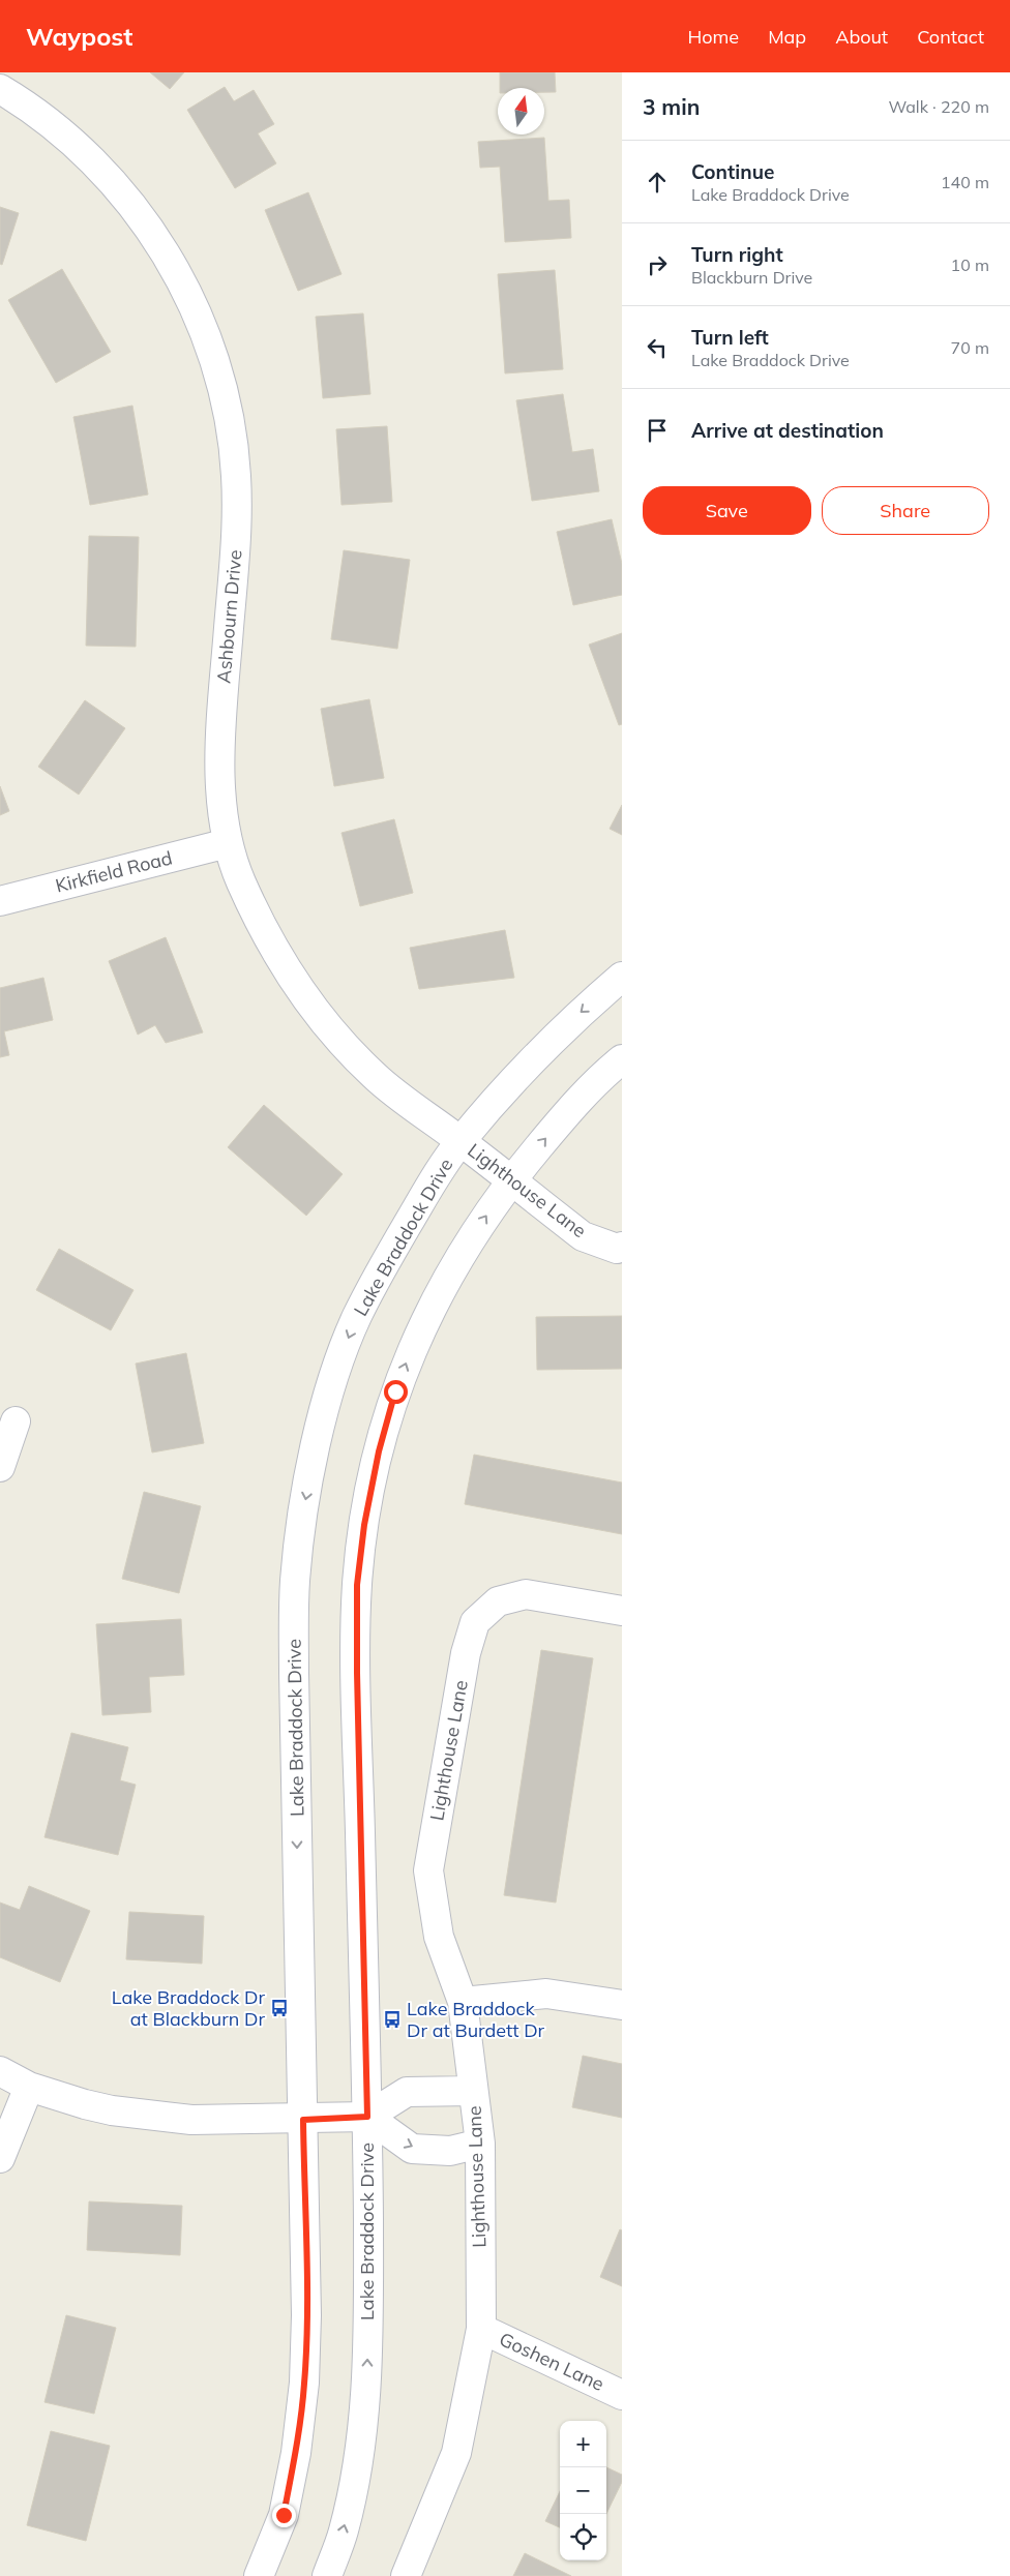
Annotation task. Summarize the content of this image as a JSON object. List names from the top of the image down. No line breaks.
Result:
{"streets":{"street":["Ashbourn Drive","Kirkfield Road","Lighthouse Lane","Lake Braddock Drive","Goshen Lane"]},"crossings":[["Ashbourn Drive","Kirkfield Road"],["Ashbourn Drive","Lighthouse Lane"],["Ashbourn Drive","Lake Braddock Drive"],["Lighthouse Lane","Lake Braddock Drive"],["Lighthouse Lane","Goshen Lane"]],"places":{"bus stop":["Lake Braddock Dr at Blackburn Dr","Lake Braddock Dr at Burdett Dr"]},"north":"top","page":{"header":"Waypost","nav":["Home","Map","About","Contact"],"heading":["3 min","Walk · 220 m"],"list":[["Continue","Lake Braddock Drive","140 m"],["Turn right","Blackburn Drive","10 m"],["Turn left","Lake Braddock Drive","70 m"],"Arrive at destination"],"buttons":["Save","Share"],"map_buttons":["+","−"]}}
